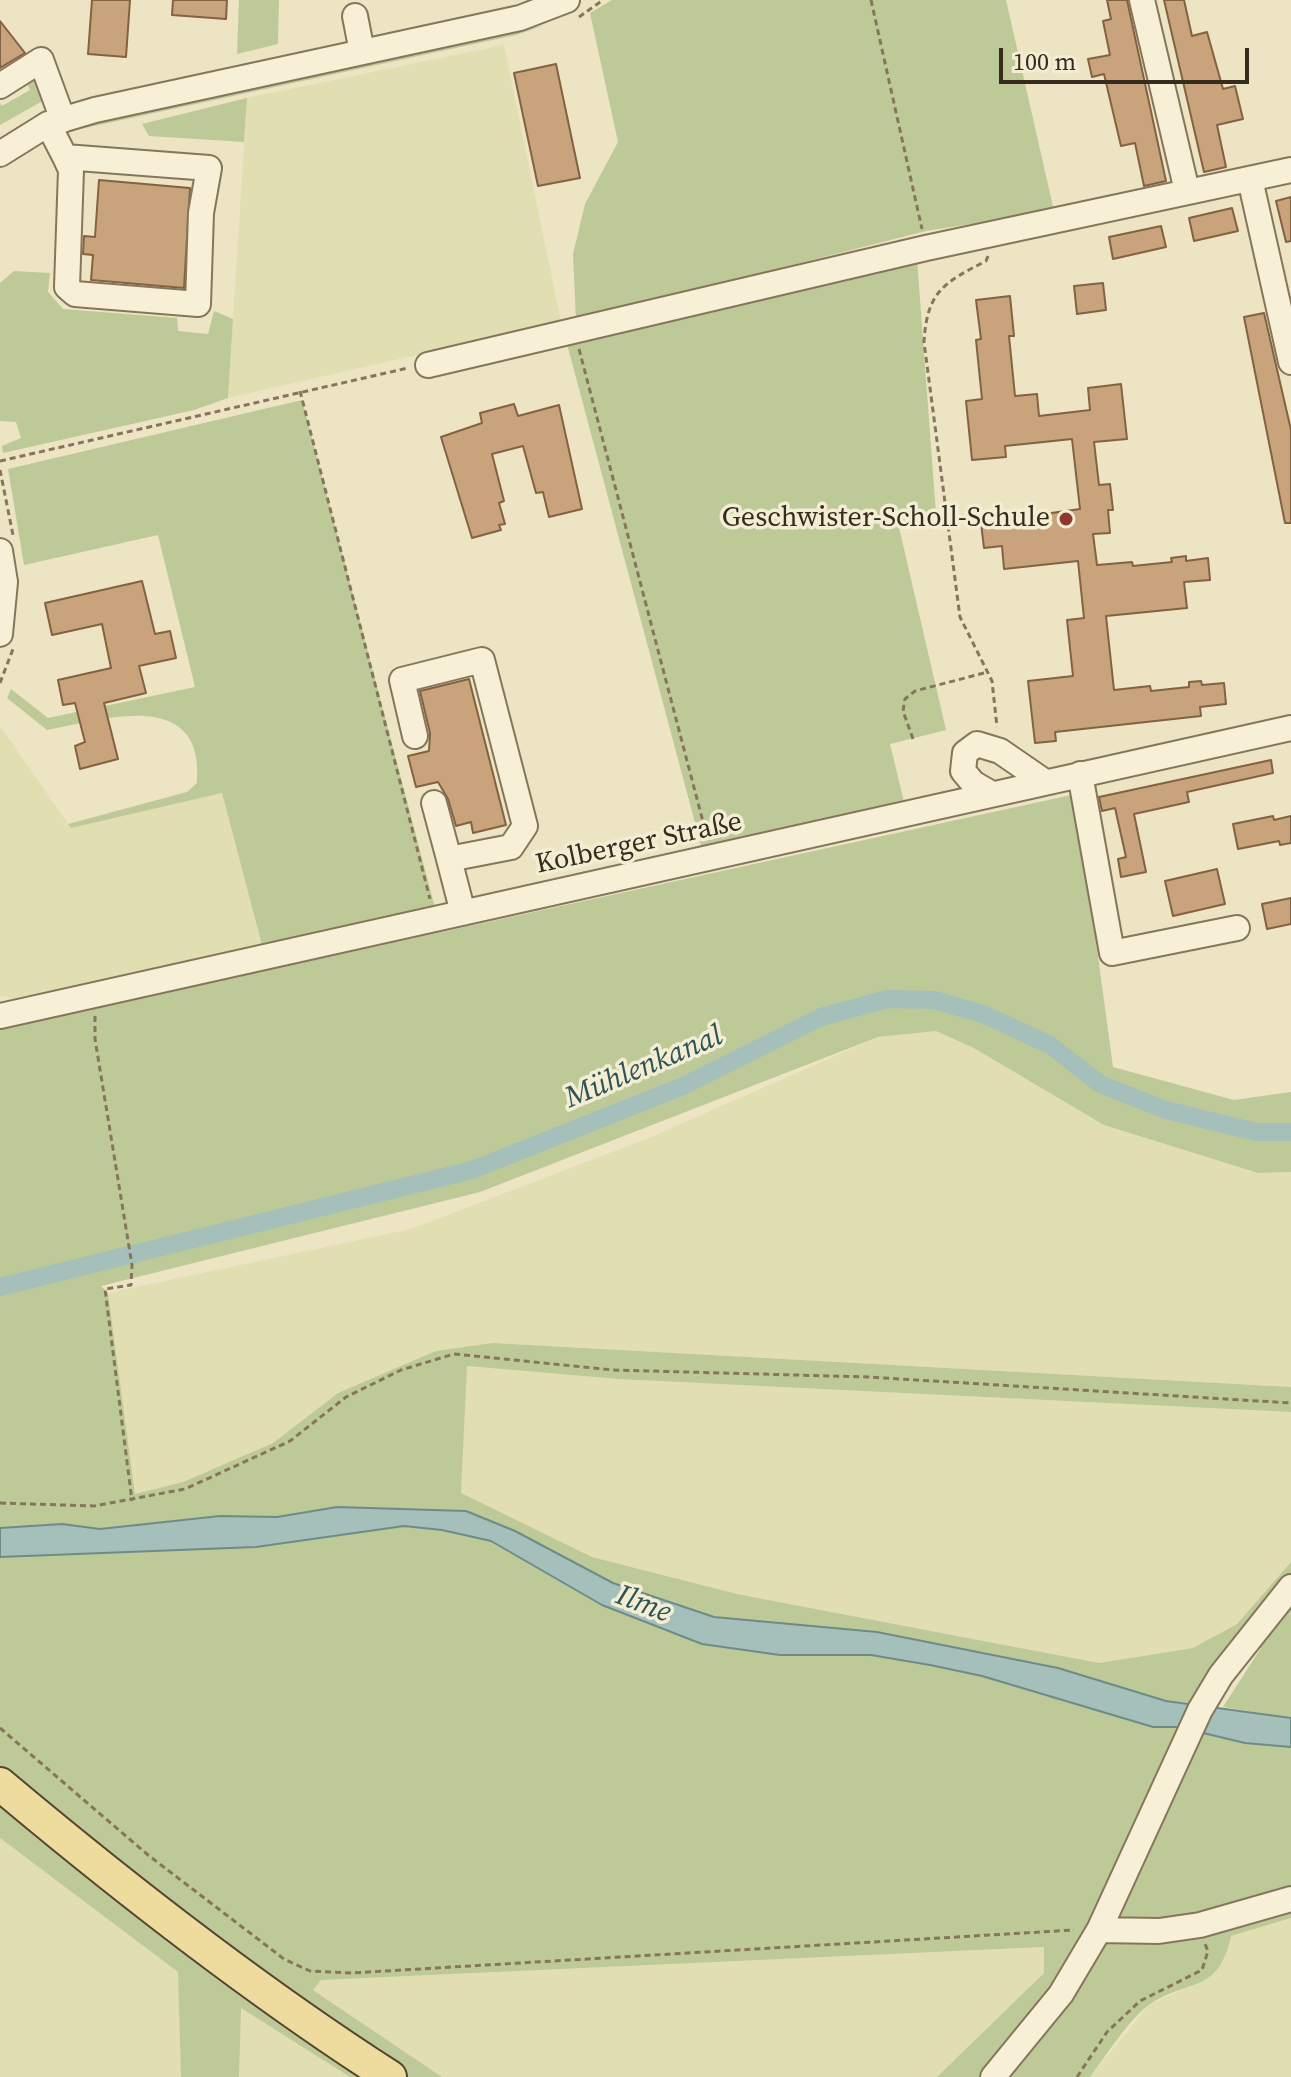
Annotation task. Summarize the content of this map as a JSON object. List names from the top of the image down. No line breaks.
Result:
{"streets":{"street":["Kolberger Straße"]},"water":["Mühlenkanal","Ilme"],"places":["Geschwister-Scholl-Schule"],"scale_bar":"100 m"}
